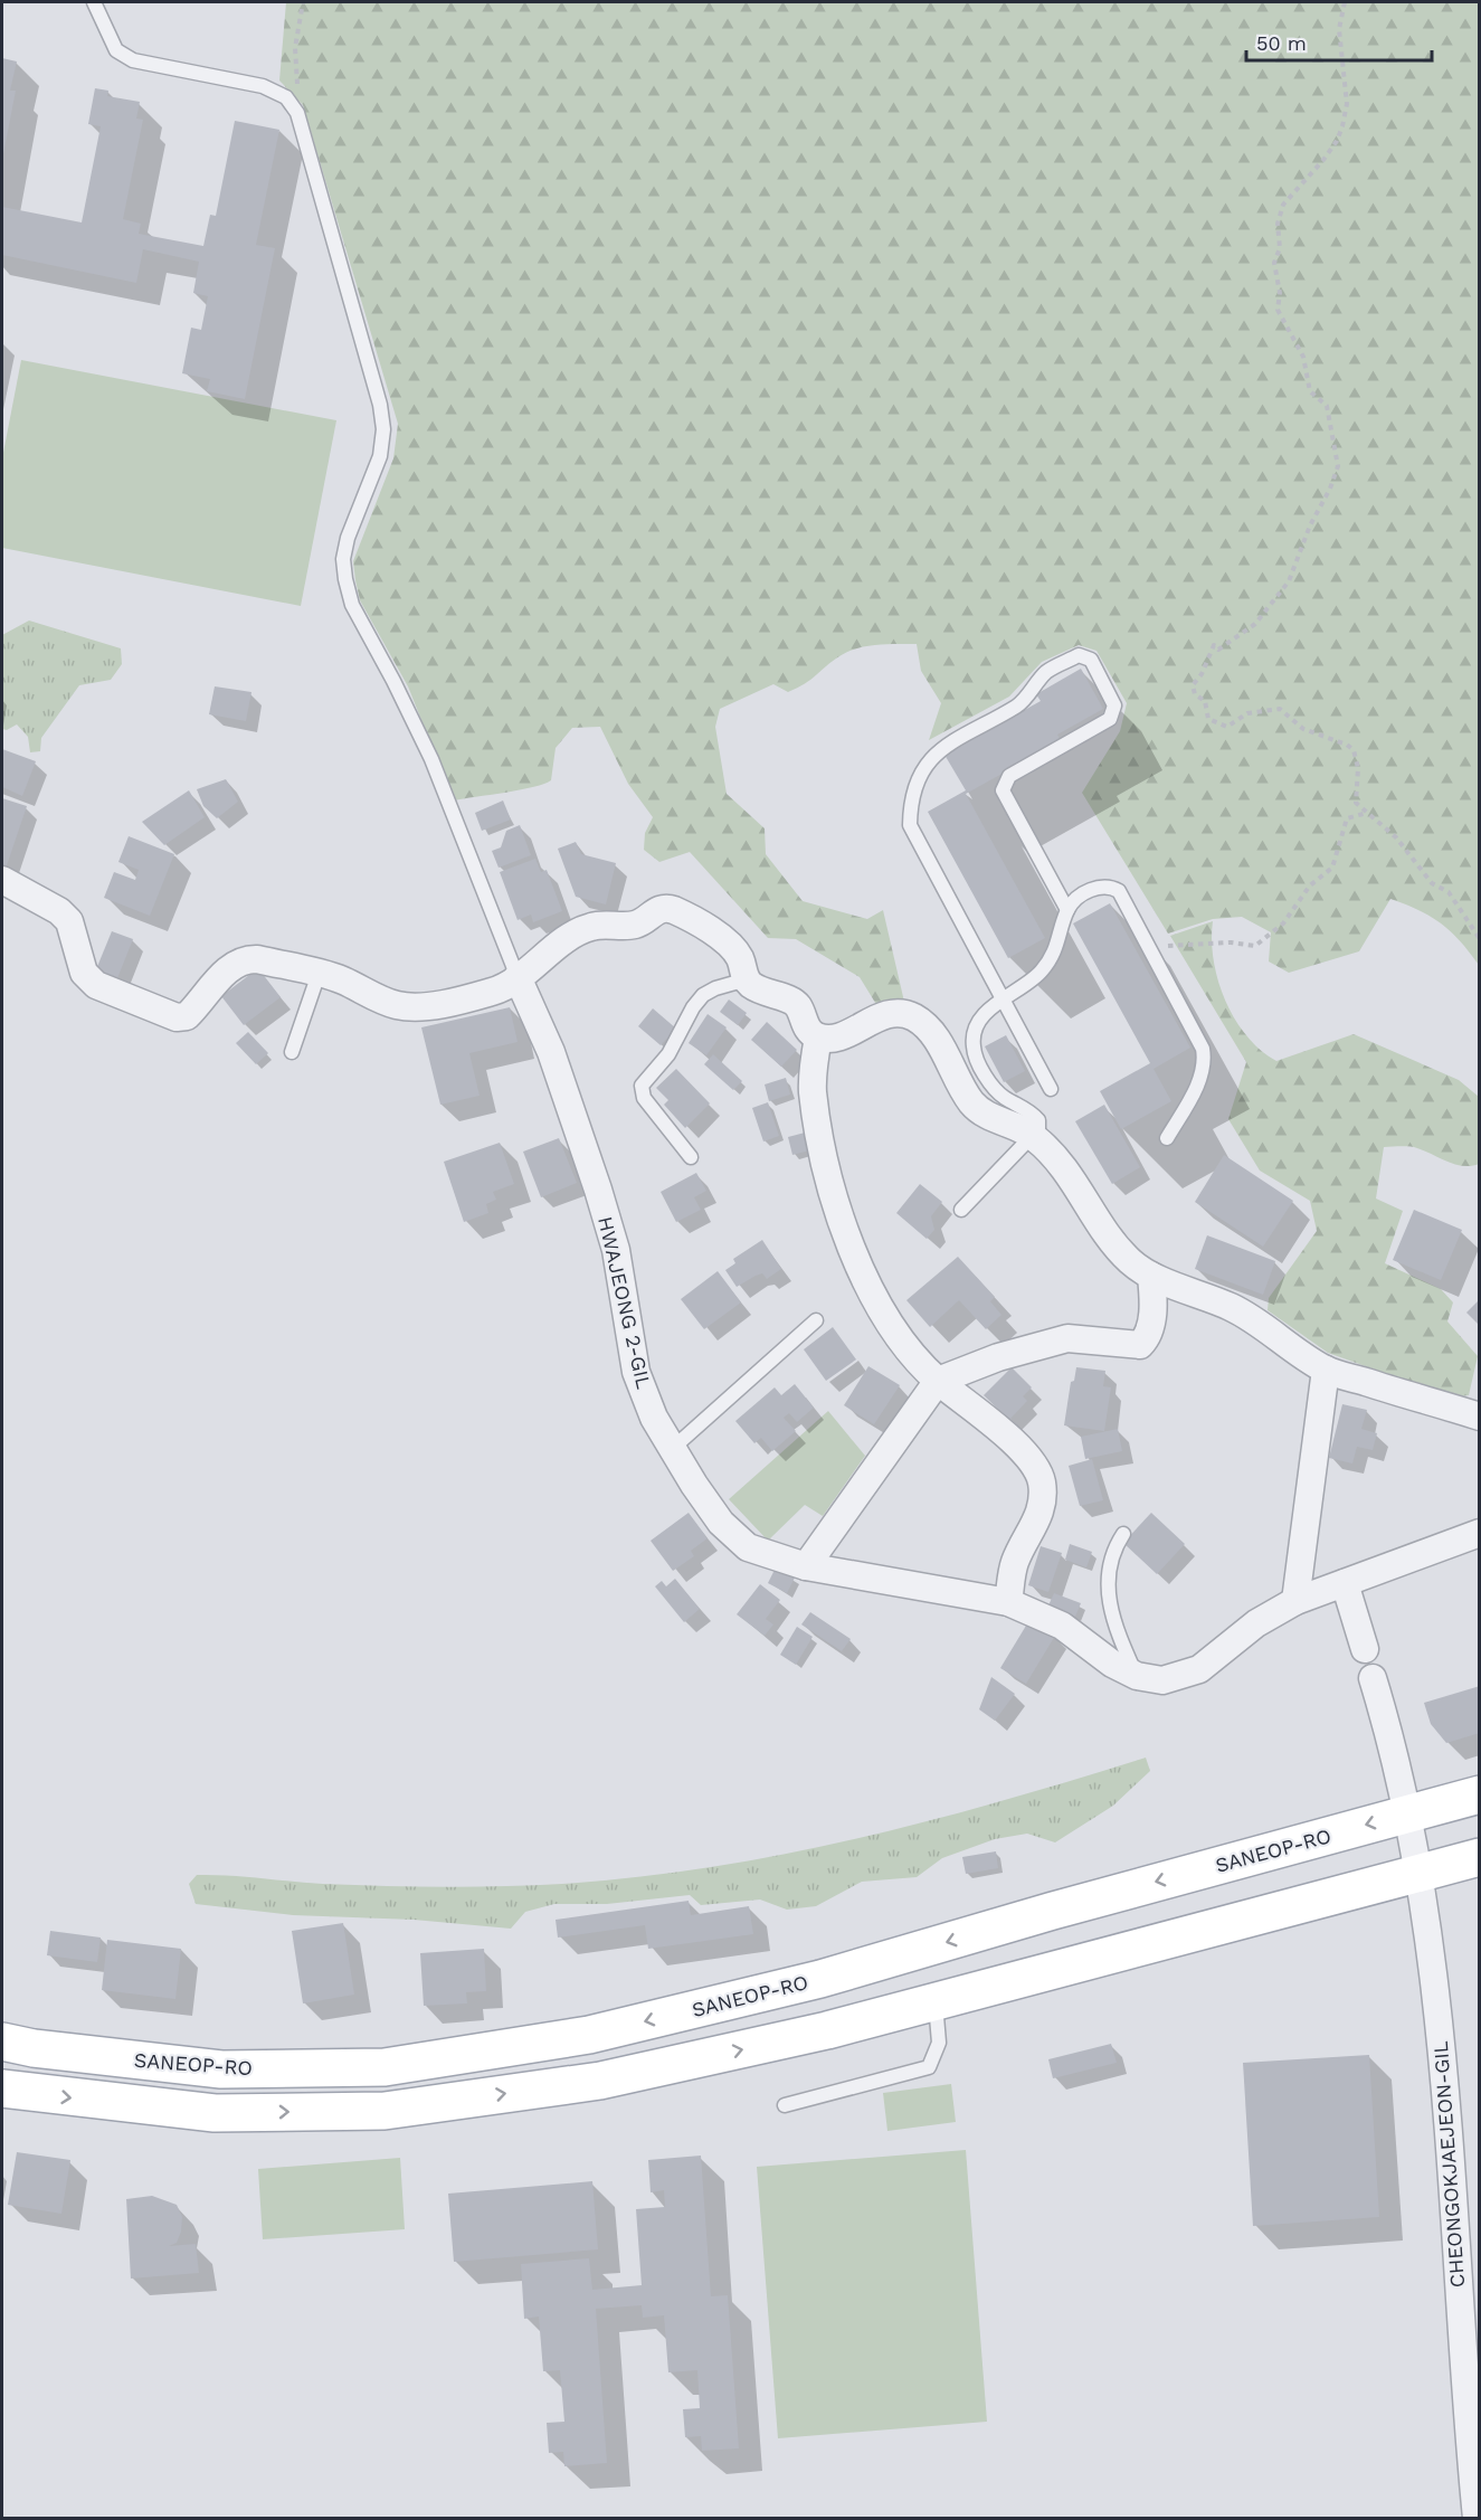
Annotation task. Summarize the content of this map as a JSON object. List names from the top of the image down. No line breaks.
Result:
{"streets":{"main road":["SANEOP-RO"],"street":["HWAJEONG 2-GIL","CHEONGOKJAEJEON-GIL"]},"crossings":[["SANEOP-RO","CHEONGOKJAEJEON-GIL"]],"scale_bar":"50 m"}
